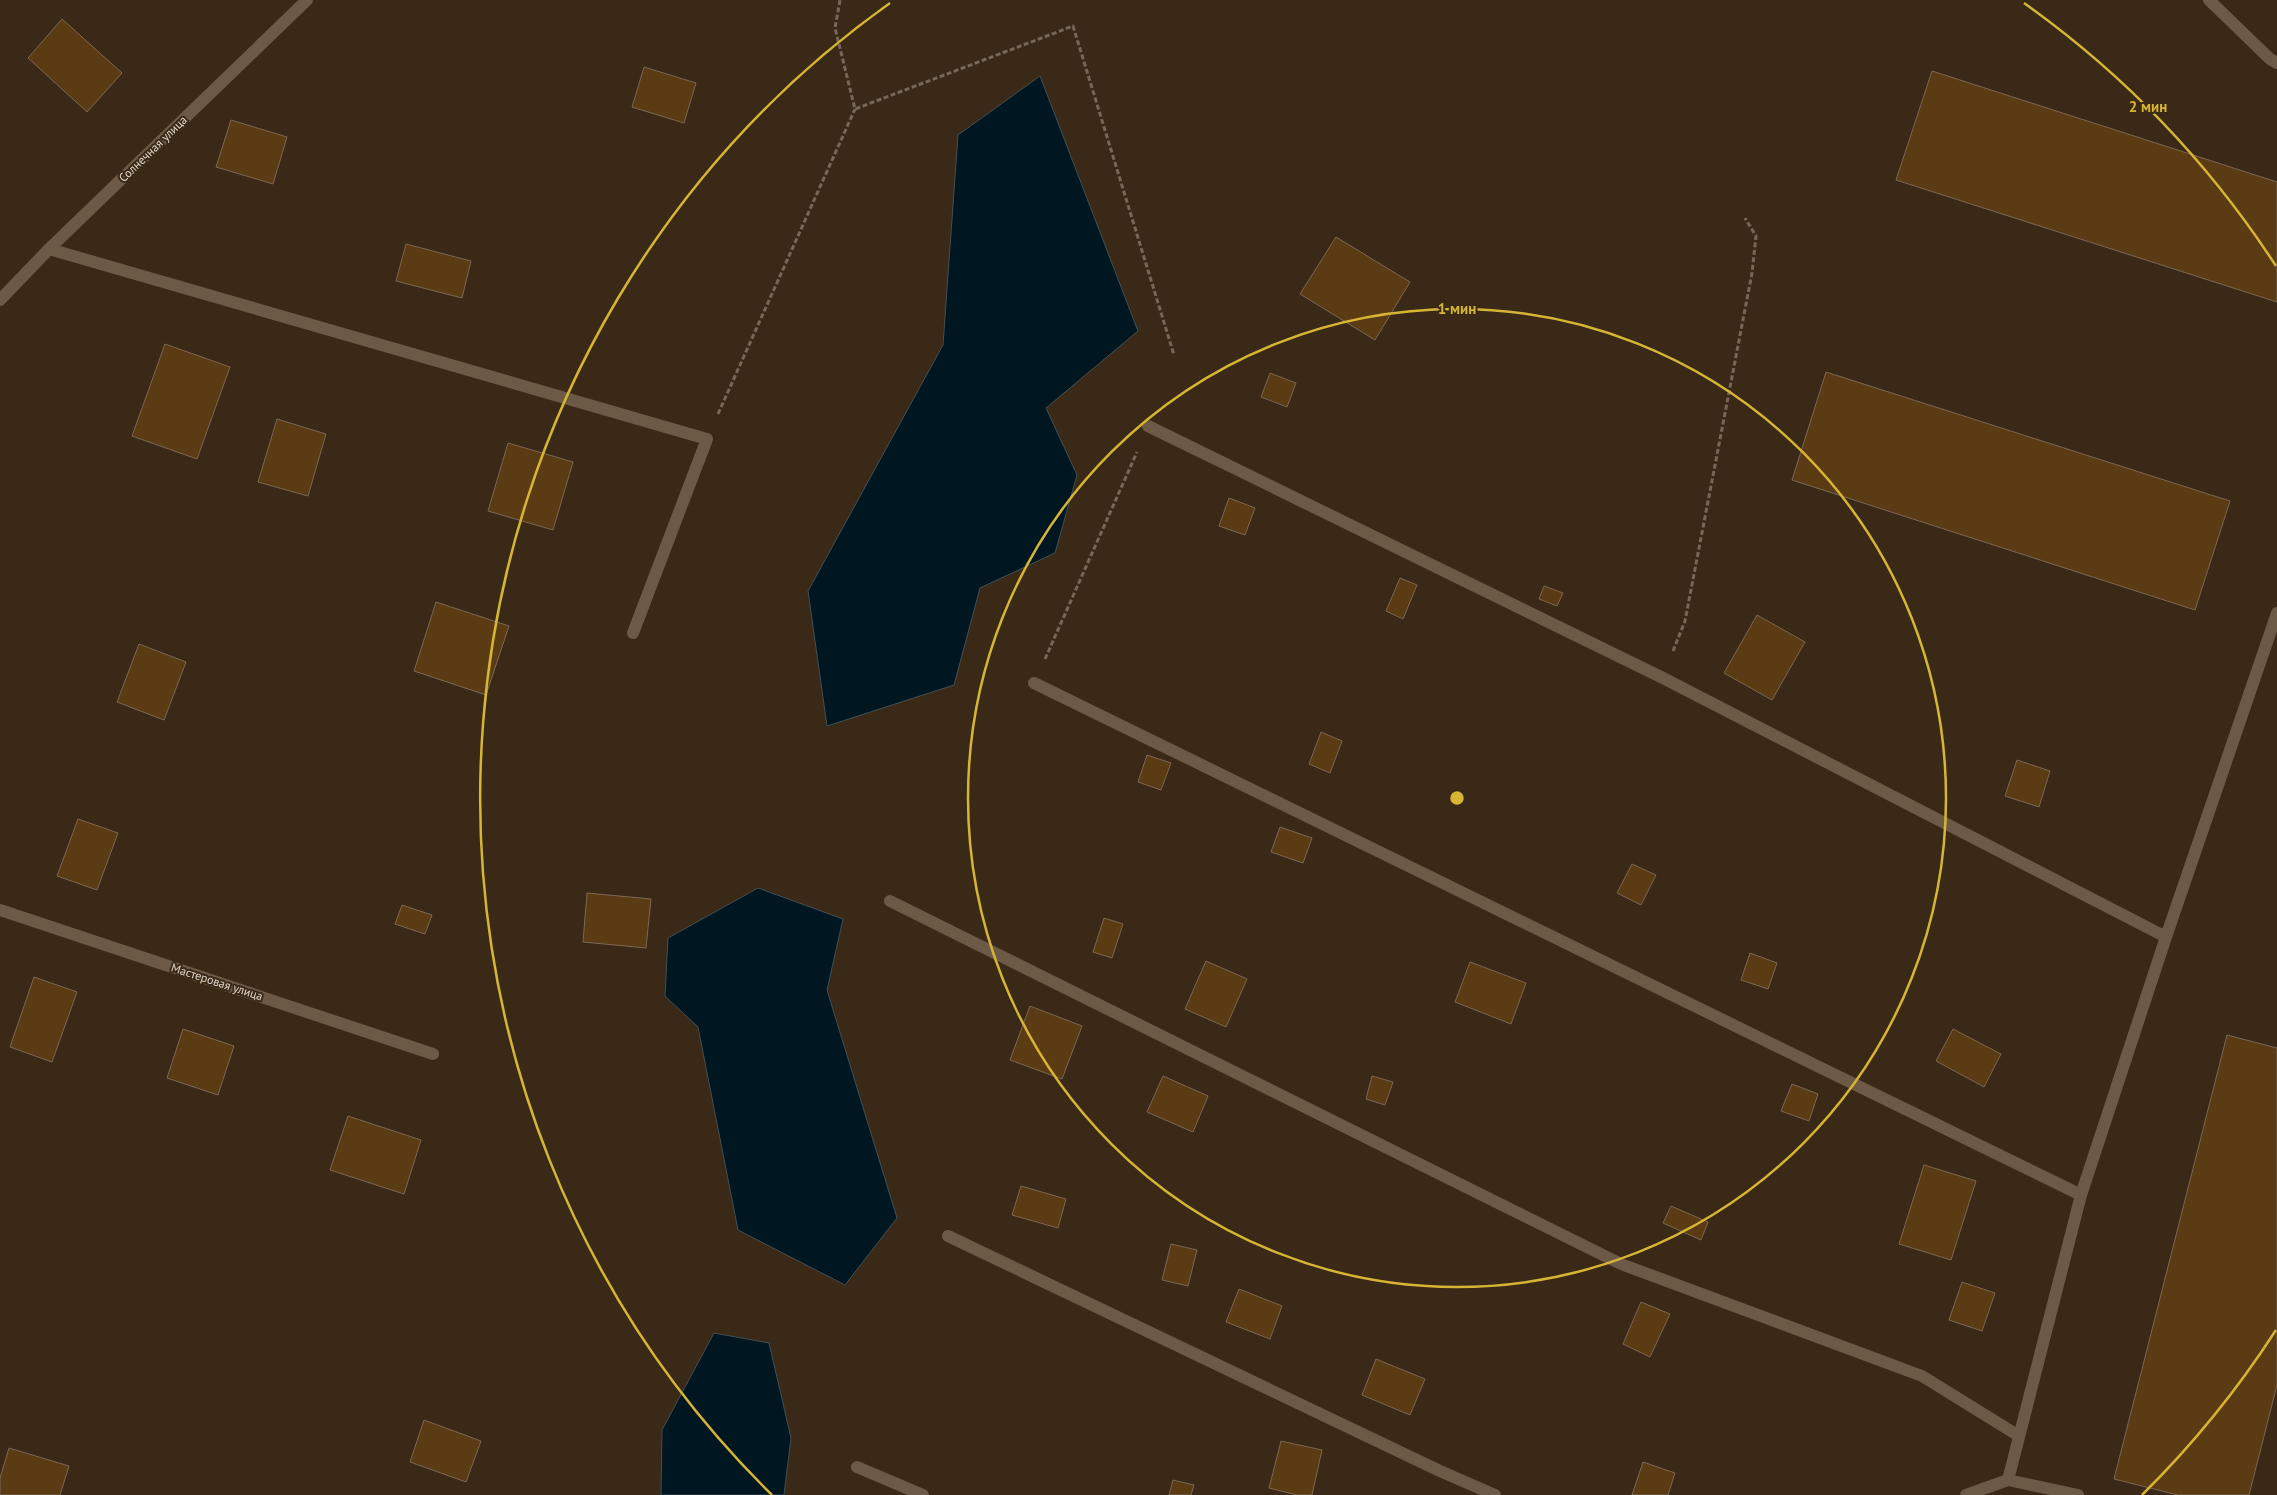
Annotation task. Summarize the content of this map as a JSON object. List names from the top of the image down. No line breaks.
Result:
{"streets":{"street":["Солнечная улица","Мастеровая улица"]},"rings":["2 мин","1 мин"]}
